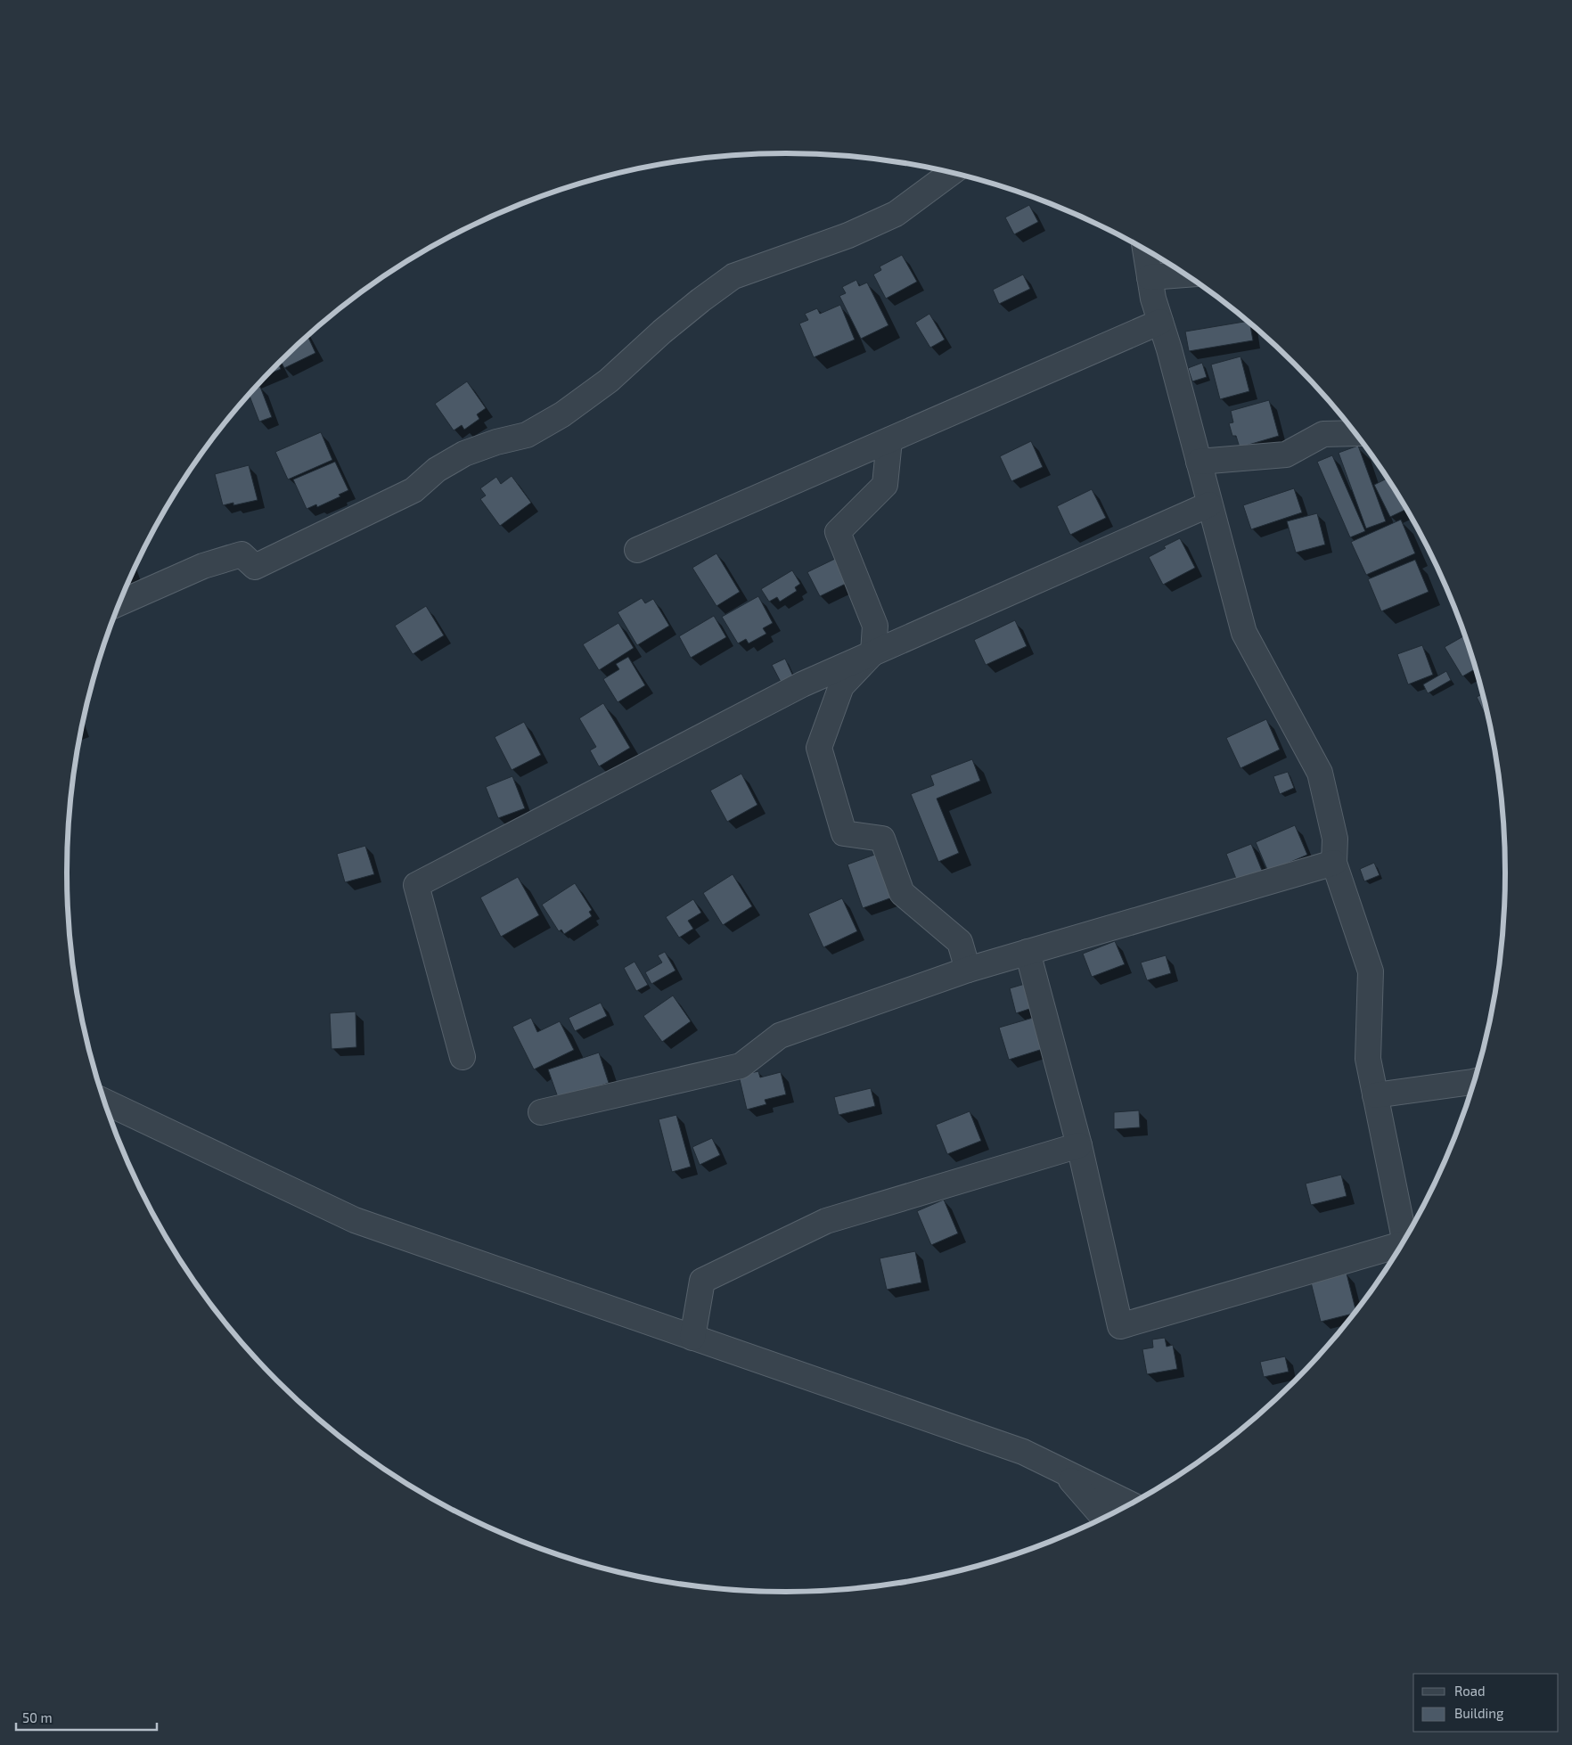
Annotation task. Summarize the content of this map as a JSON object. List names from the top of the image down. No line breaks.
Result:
{"legend":["Road","Building"],"scale_bar":"50 m"}
